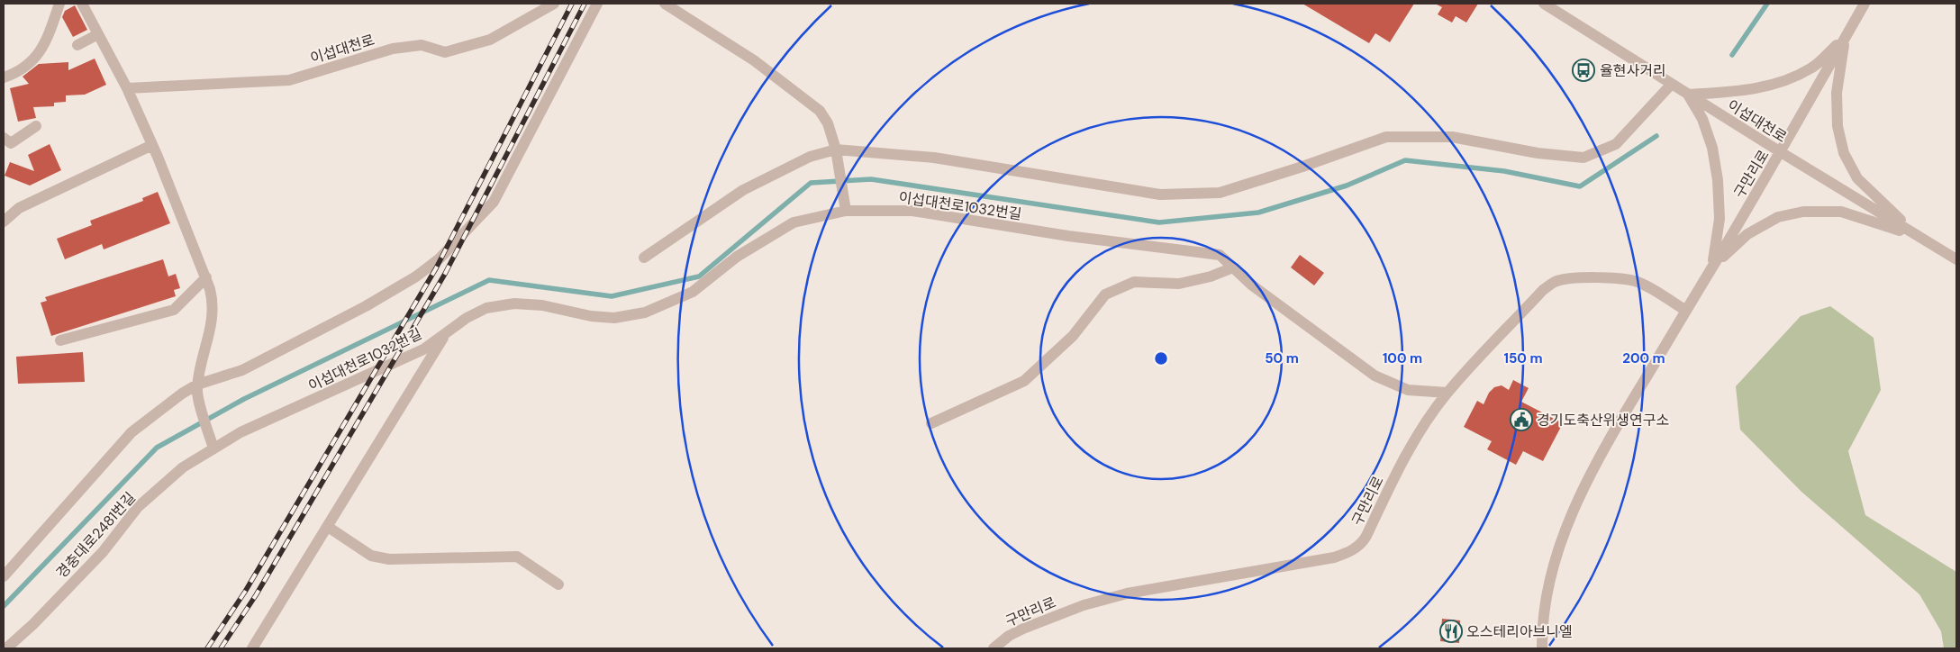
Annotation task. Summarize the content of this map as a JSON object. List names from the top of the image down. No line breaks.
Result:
{"streets":{"street":["이섭대천로","구만리로","이섭대천로1032번길","경충대로2481번길"]},"crossings":[["이섭대천로","구만리로"],["구만리로","이섭대천로1032번길"],["이섭대천로1032번길","경충대로2481번길"]],"places":{"bus stop":["율현사거리"],"public building":["경기도축산위생연구소"],"restaurant":["오스테리아브니엘"]},"rings":["50 m","100 m","150 m","200 m"]}
